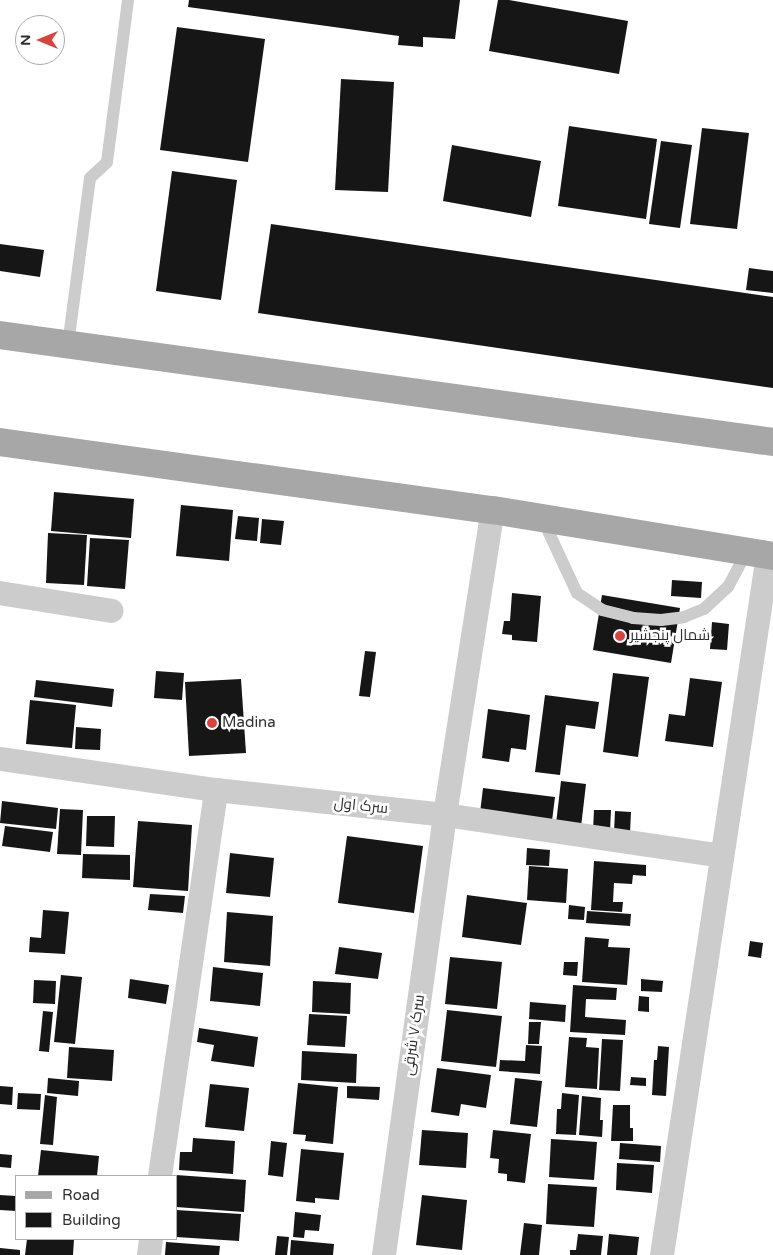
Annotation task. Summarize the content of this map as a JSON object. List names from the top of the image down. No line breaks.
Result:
{"streets":{"street":["سرک‌ اول","سرک ۷ شرقی"]},"crossings":[["سرک‌ اول","سرک ۷ شرقی"]],"places":["شمال پنجشیر","Madina"],"legend":["Road","Building"],"north":"left"}
